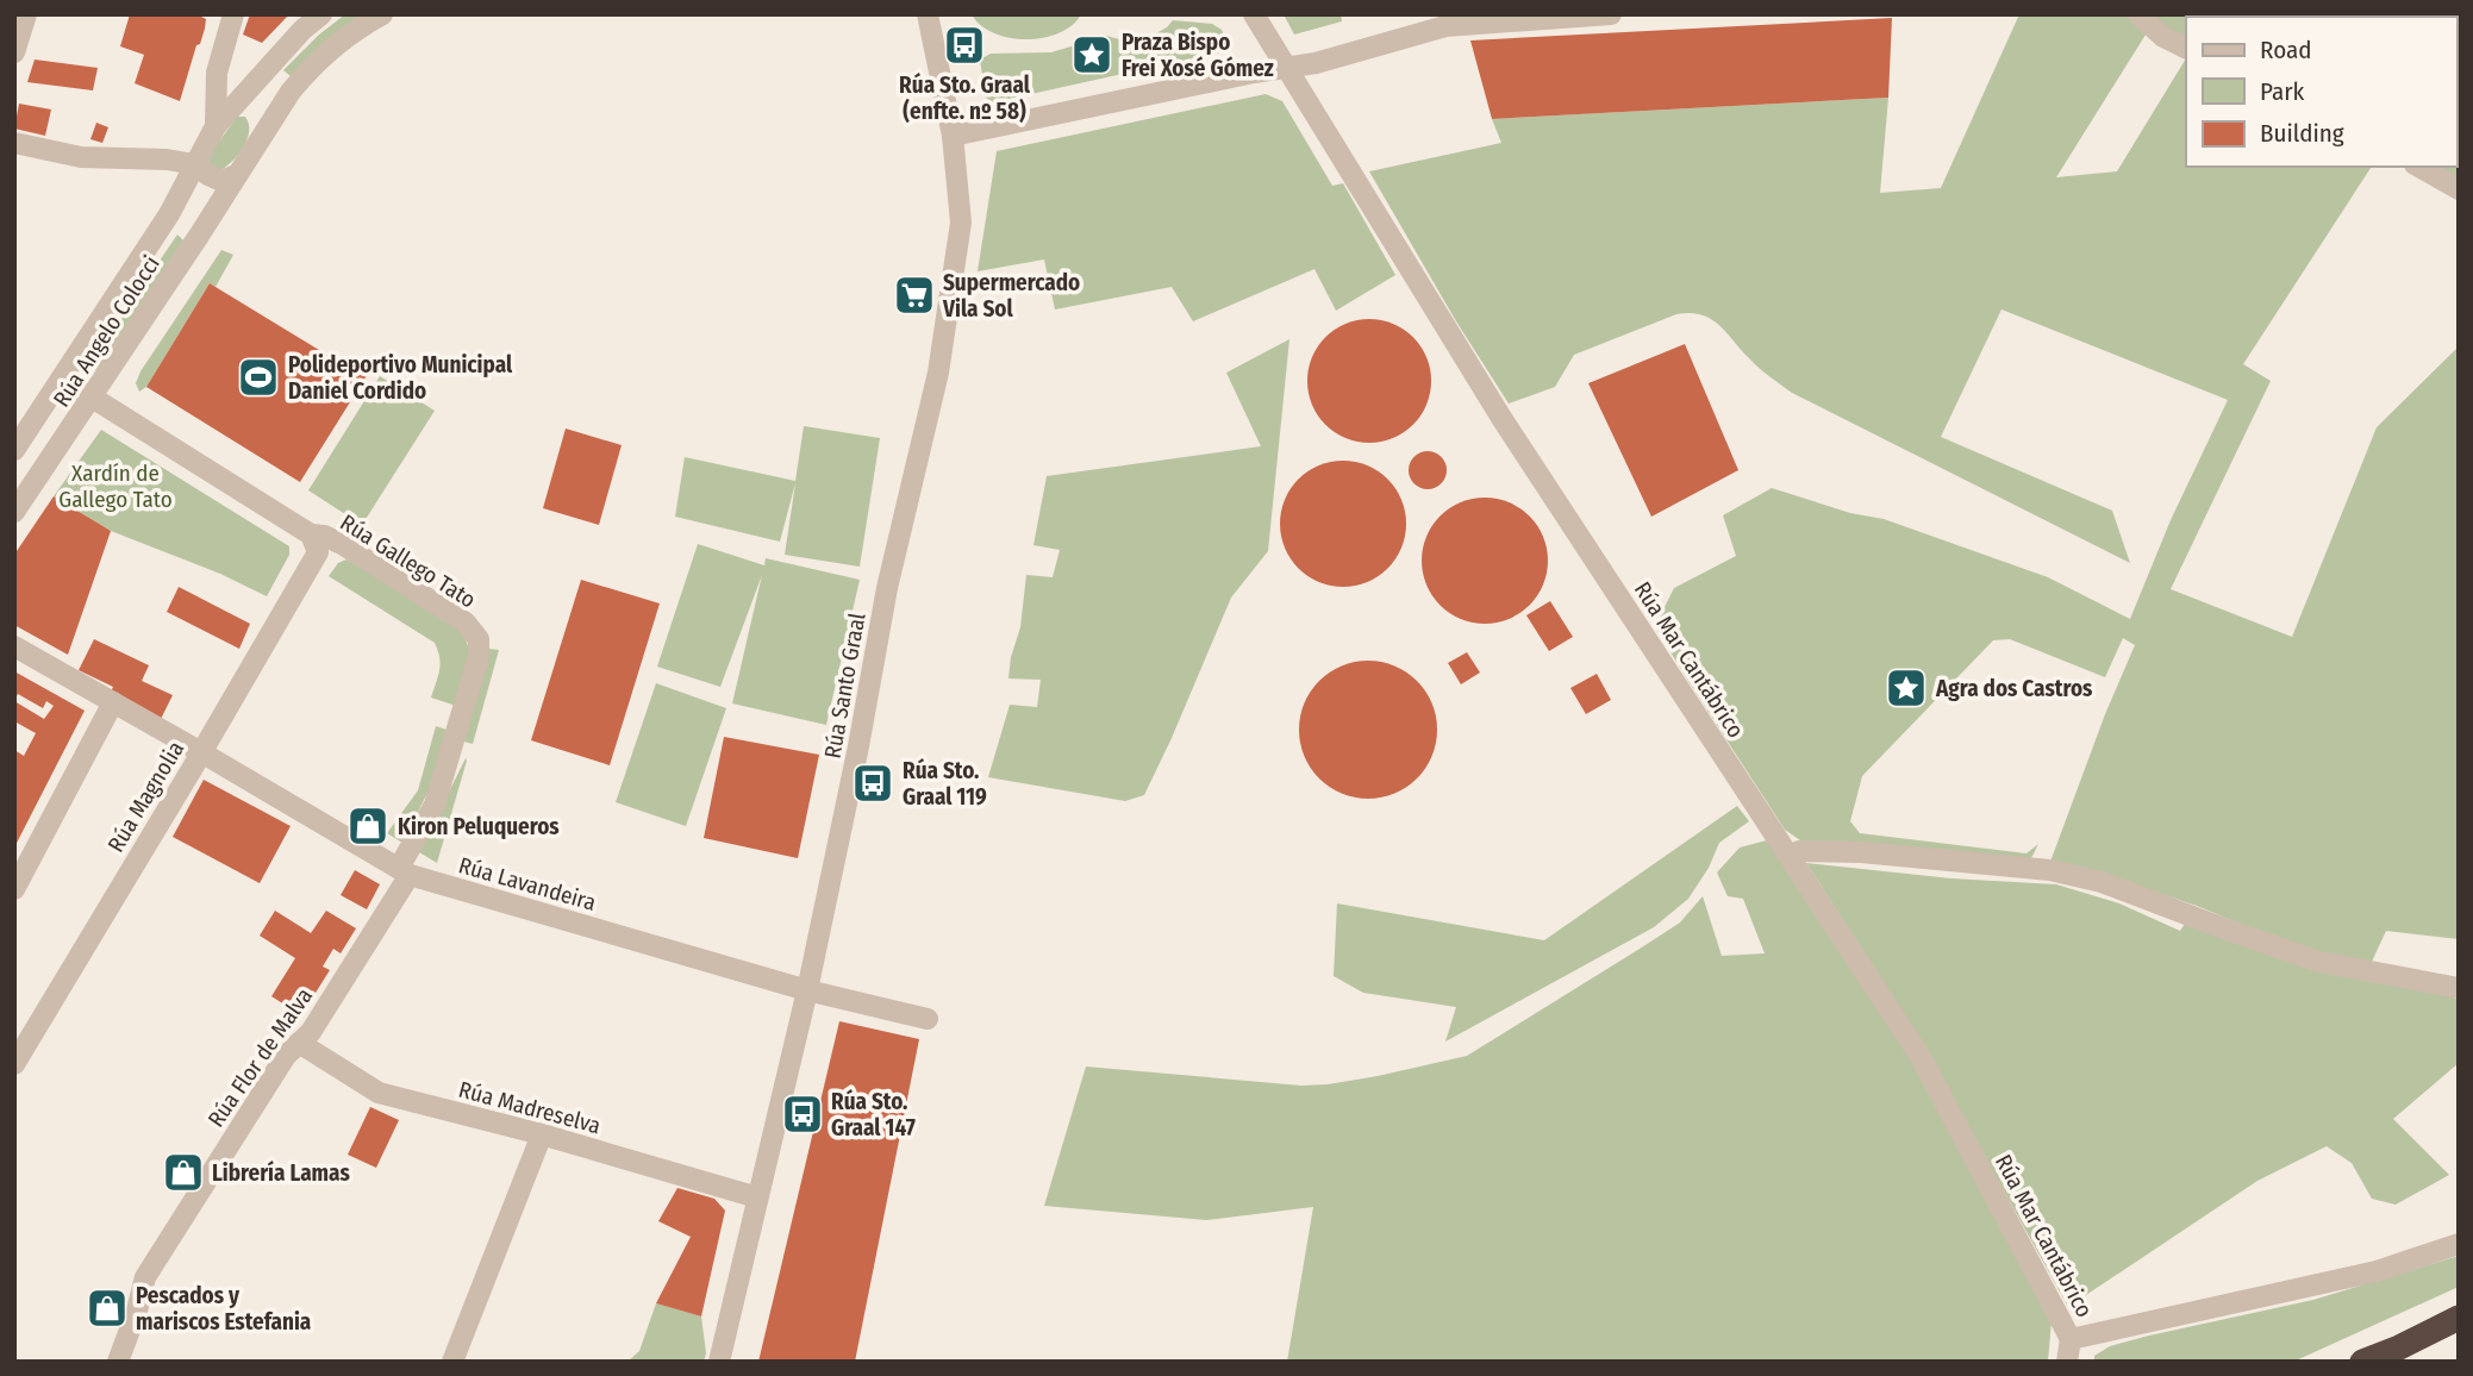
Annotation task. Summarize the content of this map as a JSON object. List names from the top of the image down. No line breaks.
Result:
{"streets":{"street":["Rúa Angelo Colocci","Rúa Gallego Tato","Rúa Mar Cantábrico","Rúa Santo Graal","Rúa Magnolia","Rúa Lavandeira","Rúa Flor de Malva","Rúa Madreselva"]},"crossings":[["Rúa Angelo Colocci","Rúa Gallego Tato"],["Rúa Gallego Tato","Rúa Magnolia"],["Rúa Gallego Tato","Rúa Lavandeira"],["Rúa Gallego Tato","Rúa Flor de Malva"],["Rúa Santo Graal","Rúa Lavandeira"],["Rúa Santo Graal","Rúa Madreselva"],["Rúa Magnolia","Rúa Lavandeira"],["Rúa Lavandeira","Rúa Flor de Malva"],["Rúa Flor de Malva","Rúa Madreselva"]],"parks":["Xardín de Gallego Tato"],"places":{"bus stop":["Rúa Sto. Graal (enfte. nº 58)","Rúa Sto. Graal 119","Rúa Sto. Graal 147"],"place":["Praza Bispo Frei Xosé Gómez","Agra dos Castros"],"supermarket":["Supermercado Vila Sol"],"sports":["Polideportivo Municipal Daniel Cordido"],"shop":["Kiron Peluqueros","Librería Lamas","Pescados y mariscos Estefania"]},"legend":["Road","Park","Building"]}
